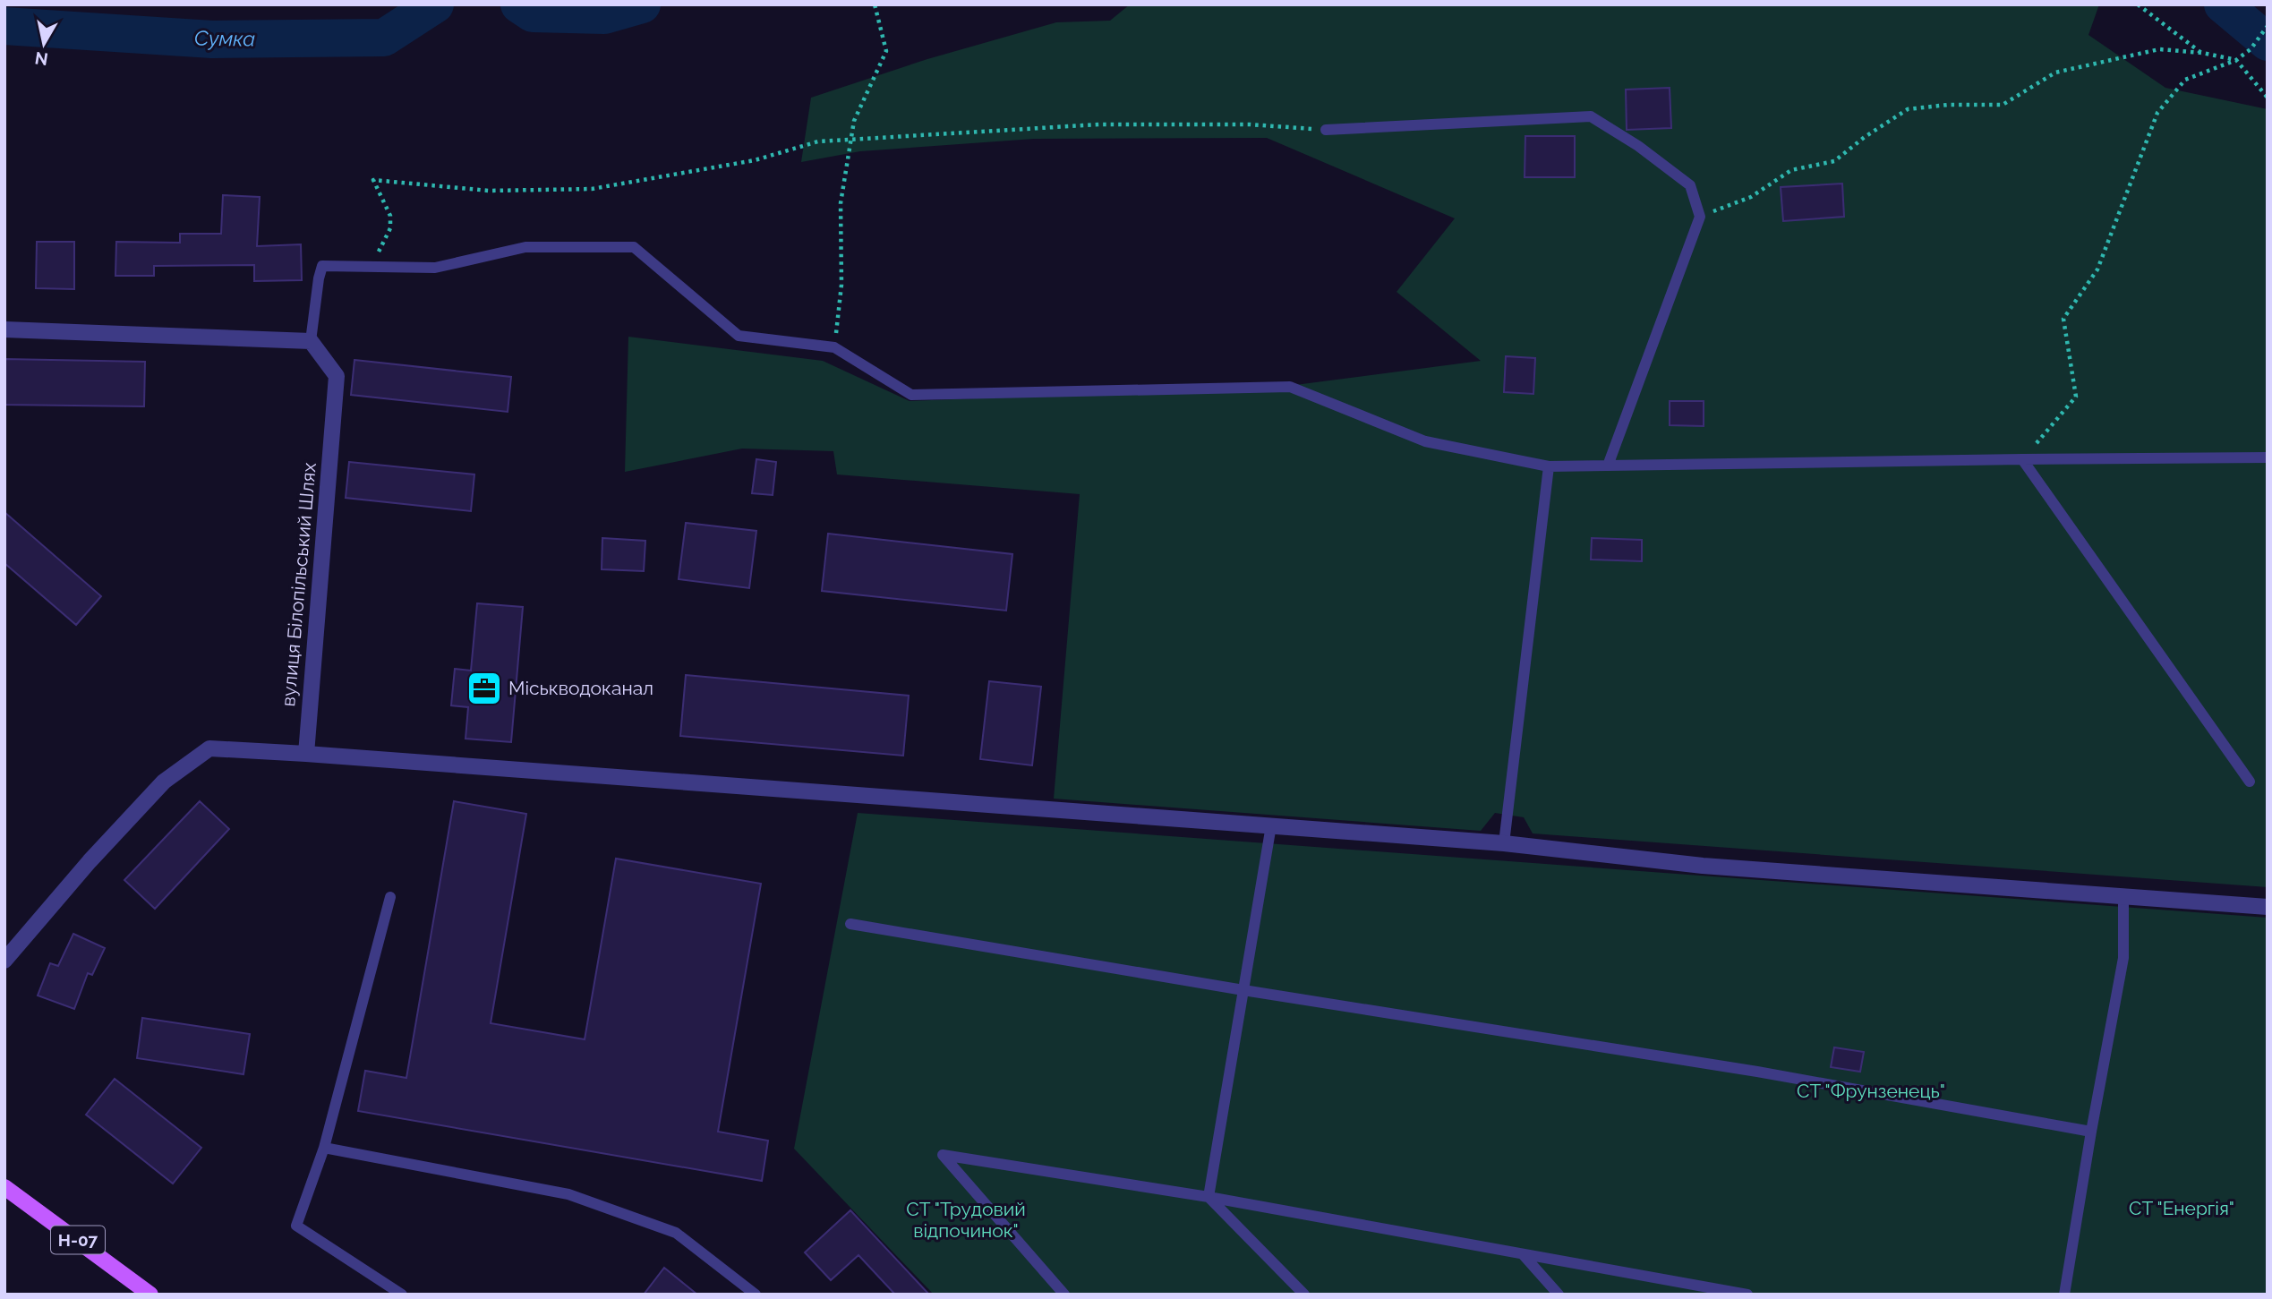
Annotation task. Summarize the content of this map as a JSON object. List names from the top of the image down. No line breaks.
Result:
{"streets":{"main road":["Н-07"],"street":["вулиця Білопільський Шлях"]},"water":["Сумка"],"parks":["СТ \"Фрунзенець\"","СТ \"Енергія\"","СТ \"Трудовий відпочинок\""],"places":{"office":["Міськводоканал"]},"north":"bottom"}
